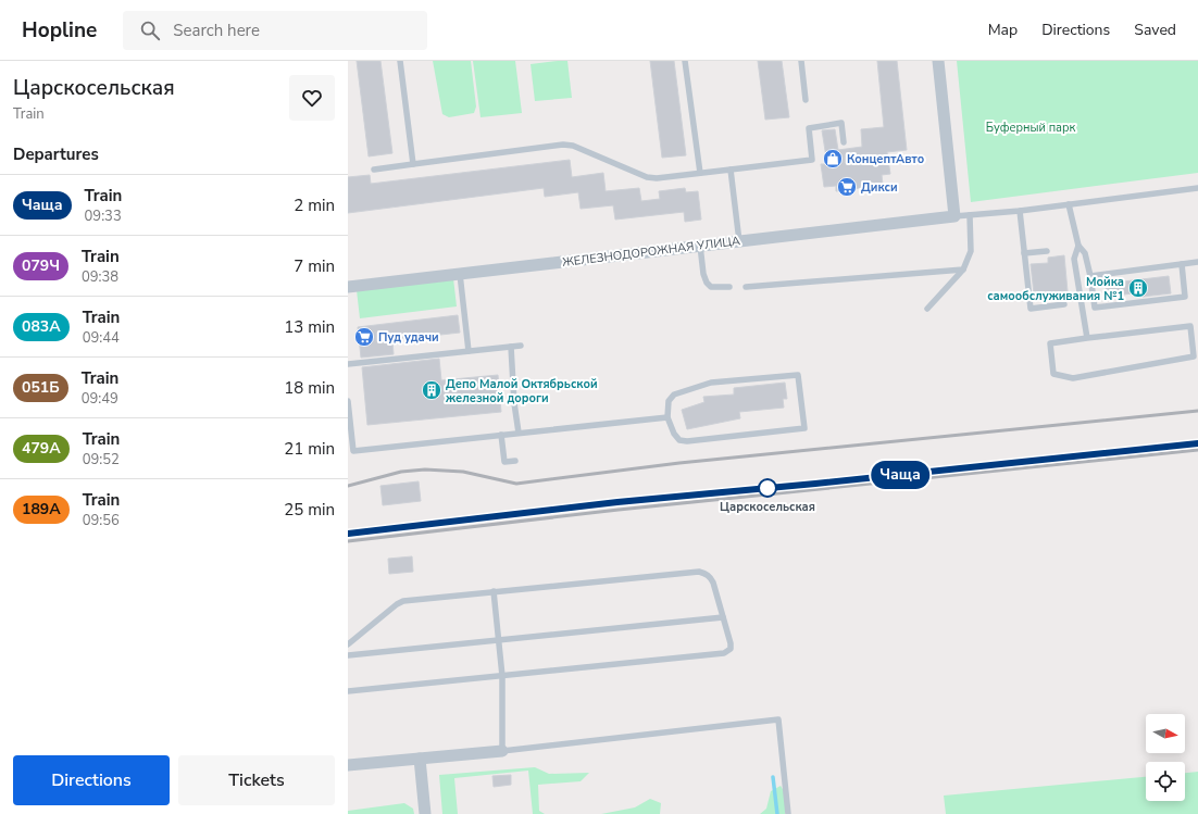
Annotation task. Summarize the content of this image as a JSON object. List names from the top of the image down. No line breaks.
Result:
{"streets":{"street":["ЖЕЛЕЗНОДОРОЖНАЯ УЛИЦА"]},"parks":["Буферный парк"],"places":{"shop":["КонцептАвто"],"supermarket":["Дикси","Пуд удачи"],"building":["Мойка самообслуживания №1","Депо Малой Октябрьской железной дороги"],"other":["Царскосельская"]},"north":"right","page":{"header":"Hopline","search":"Search here","nav":["Map","Directions","Saved"],"heading":[["Царскосельская","Train"],"Departures"],"on_map":"Чаща","list":[{"mark":"Чаща","name":"Train","note":"09:33","value":"2 min"},{"mark":"079Ч","name":"Train","note":"09:38","value":"7 min"},{"mark":"083А","name":"Train","note":"09:44","value":"13 min"},{"mark":"051Б","name":"Train","note":"09:49","value":"18 min"},{"mark":"479А","name":"Train","note":"09:52","value":"21 min"},{"mark":"189А","name":"Train","note":"09:56","value":"25 min"}],"buttons":["Directions","Tickets"]}}
